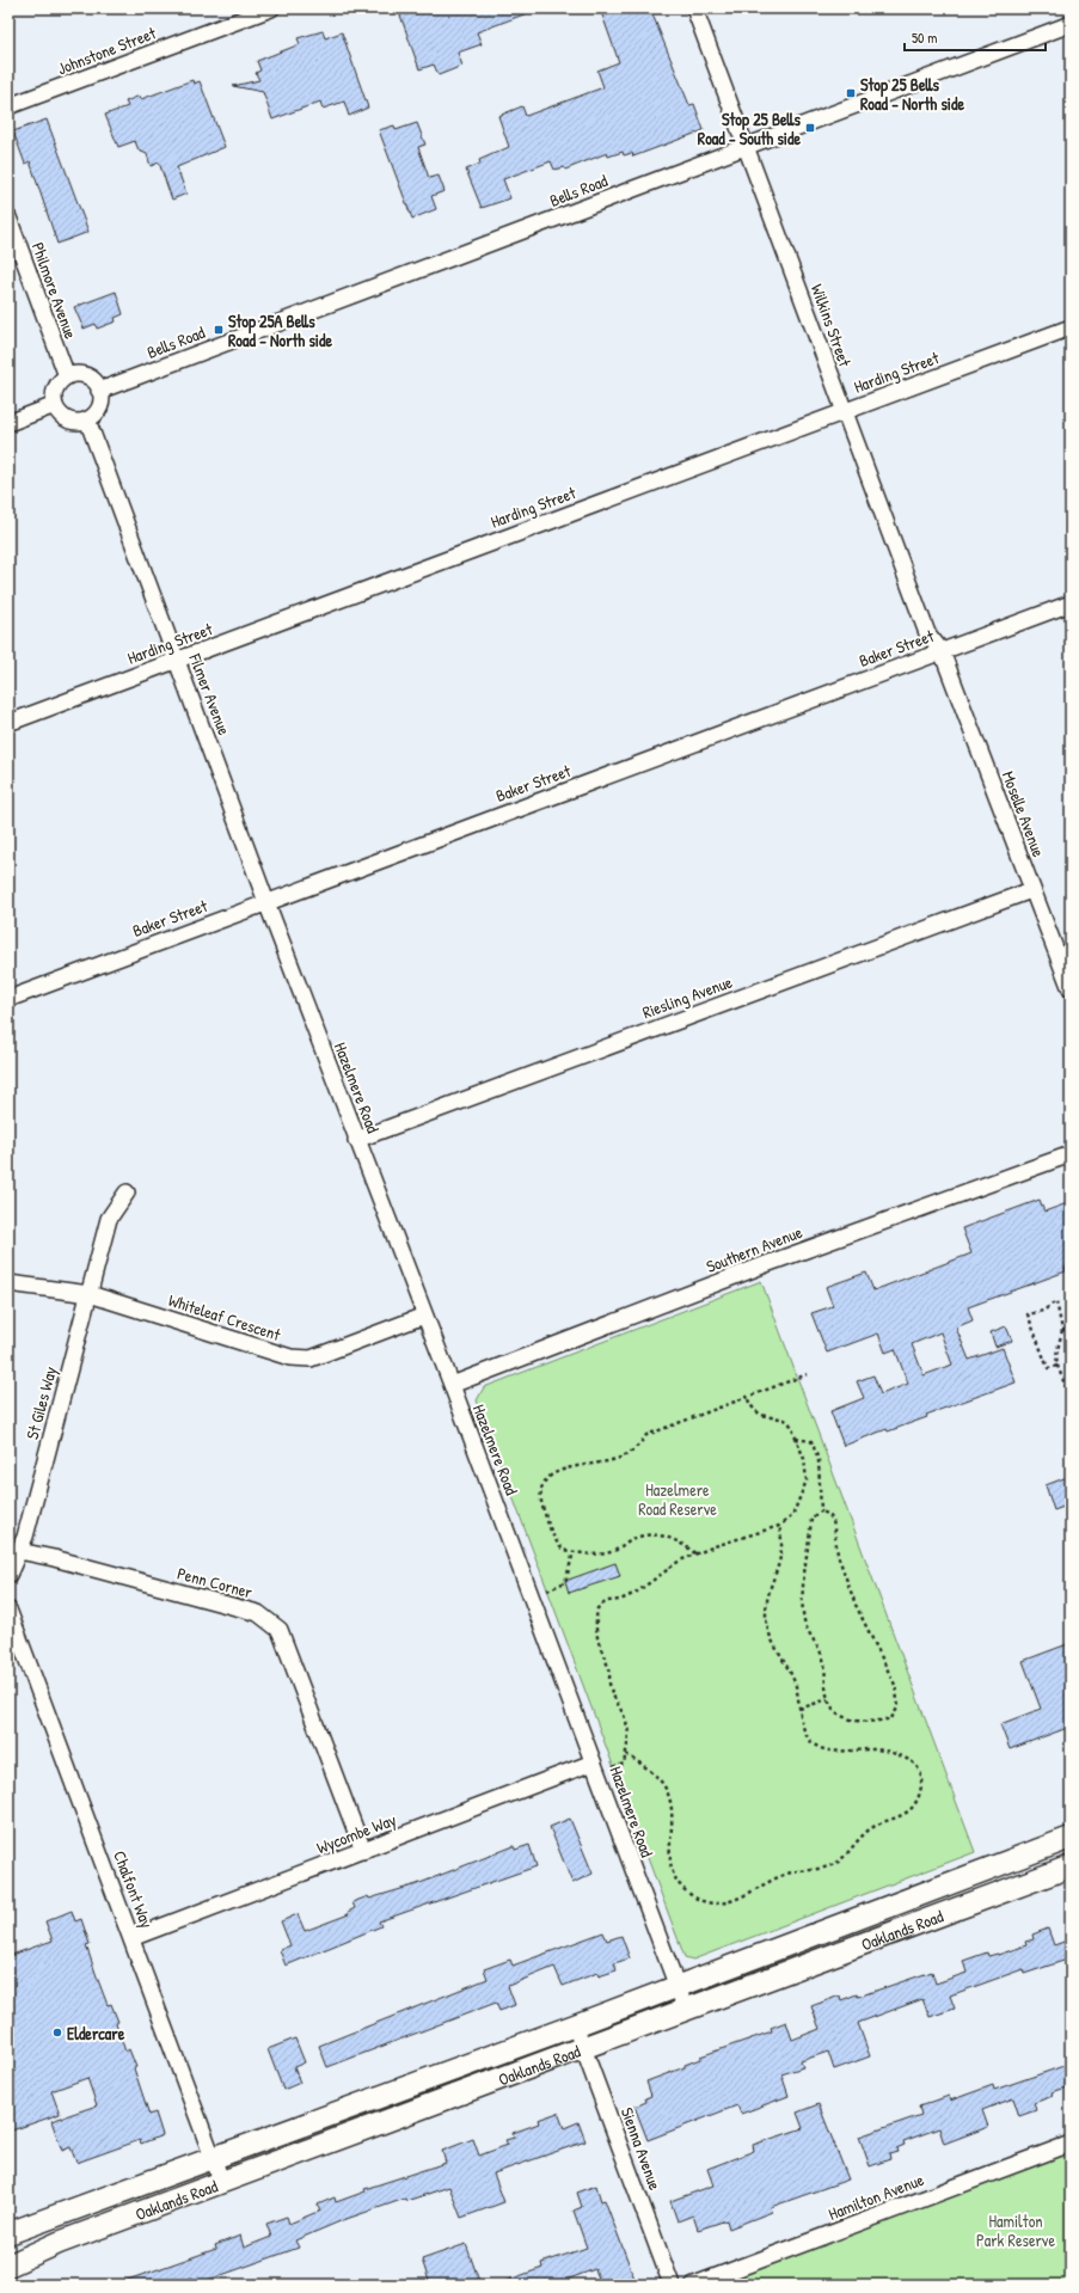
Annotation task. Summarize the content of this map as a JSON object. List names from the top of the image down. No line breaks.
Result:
{"streets":{"main road":["Oaklands Road"],"street":["Johnstone Street","Bells Road","Philmore Avenue","Wilkins Street","Harding Street","Baker Street","Filmer Avenue","Moselle Avenue","Riesling Avenue","Hazelmere Road","Southern Avenue","Whiteleaf Crescent","St Giles Way","Penn Corner","Wycombe Way","Chalfont Way","Sienna Avenue","Hamilton Avenue"]},"crossings":[["Bells Road","Philmore Avenue"],["Bells Road","Wilkins Street"],["Bells Road","Filmer Avenue"],["Philmore Avenue","Filmer Avenue"],["Wilkins Street","Harding Street"],["Wilkins Street","Baker Street"],["Wilkins Street","Moselle Avenue"],["Harding Street","Filmer Avenue"],["Baker Street","Filmer Avenue"],["Baker Street","Moselle Avenue"],["Baker Street","Hazelmere Road"],["Filmer Avenue","Hazelmere Road"],["Moselle Avenue","Riesling Avenue"],["Riesling Avenue","Hazelmere Road"],["Hazelmere Road","Southern Avenue"],["Hazelmere Road","Whiteleaf Crescent"],["Hazelmere Road","Wycombe Way"],["Hazelmere Road","Oaklands Road"],["Whiteleaf Crescent","St Giles Way"],["St Giles Way","Penn Corner"],["Penn Corner","Wycombe Way"],["Wycombe Way","Chalfont Way"],["Chalfont Way","Oaklands Road"],["Oaklands Road","Sienna Avenue"]],"parks":["Hazelmere Road Reserve","Hamilton Park Reserve"],"places":{"transit":["Stop 25 Bells Road - North side","Stop 25 Bells Road - South side","Stop 25A Bells Road - North side"],"other":["Eldercare"]},"scale_bar":"50 m"}
